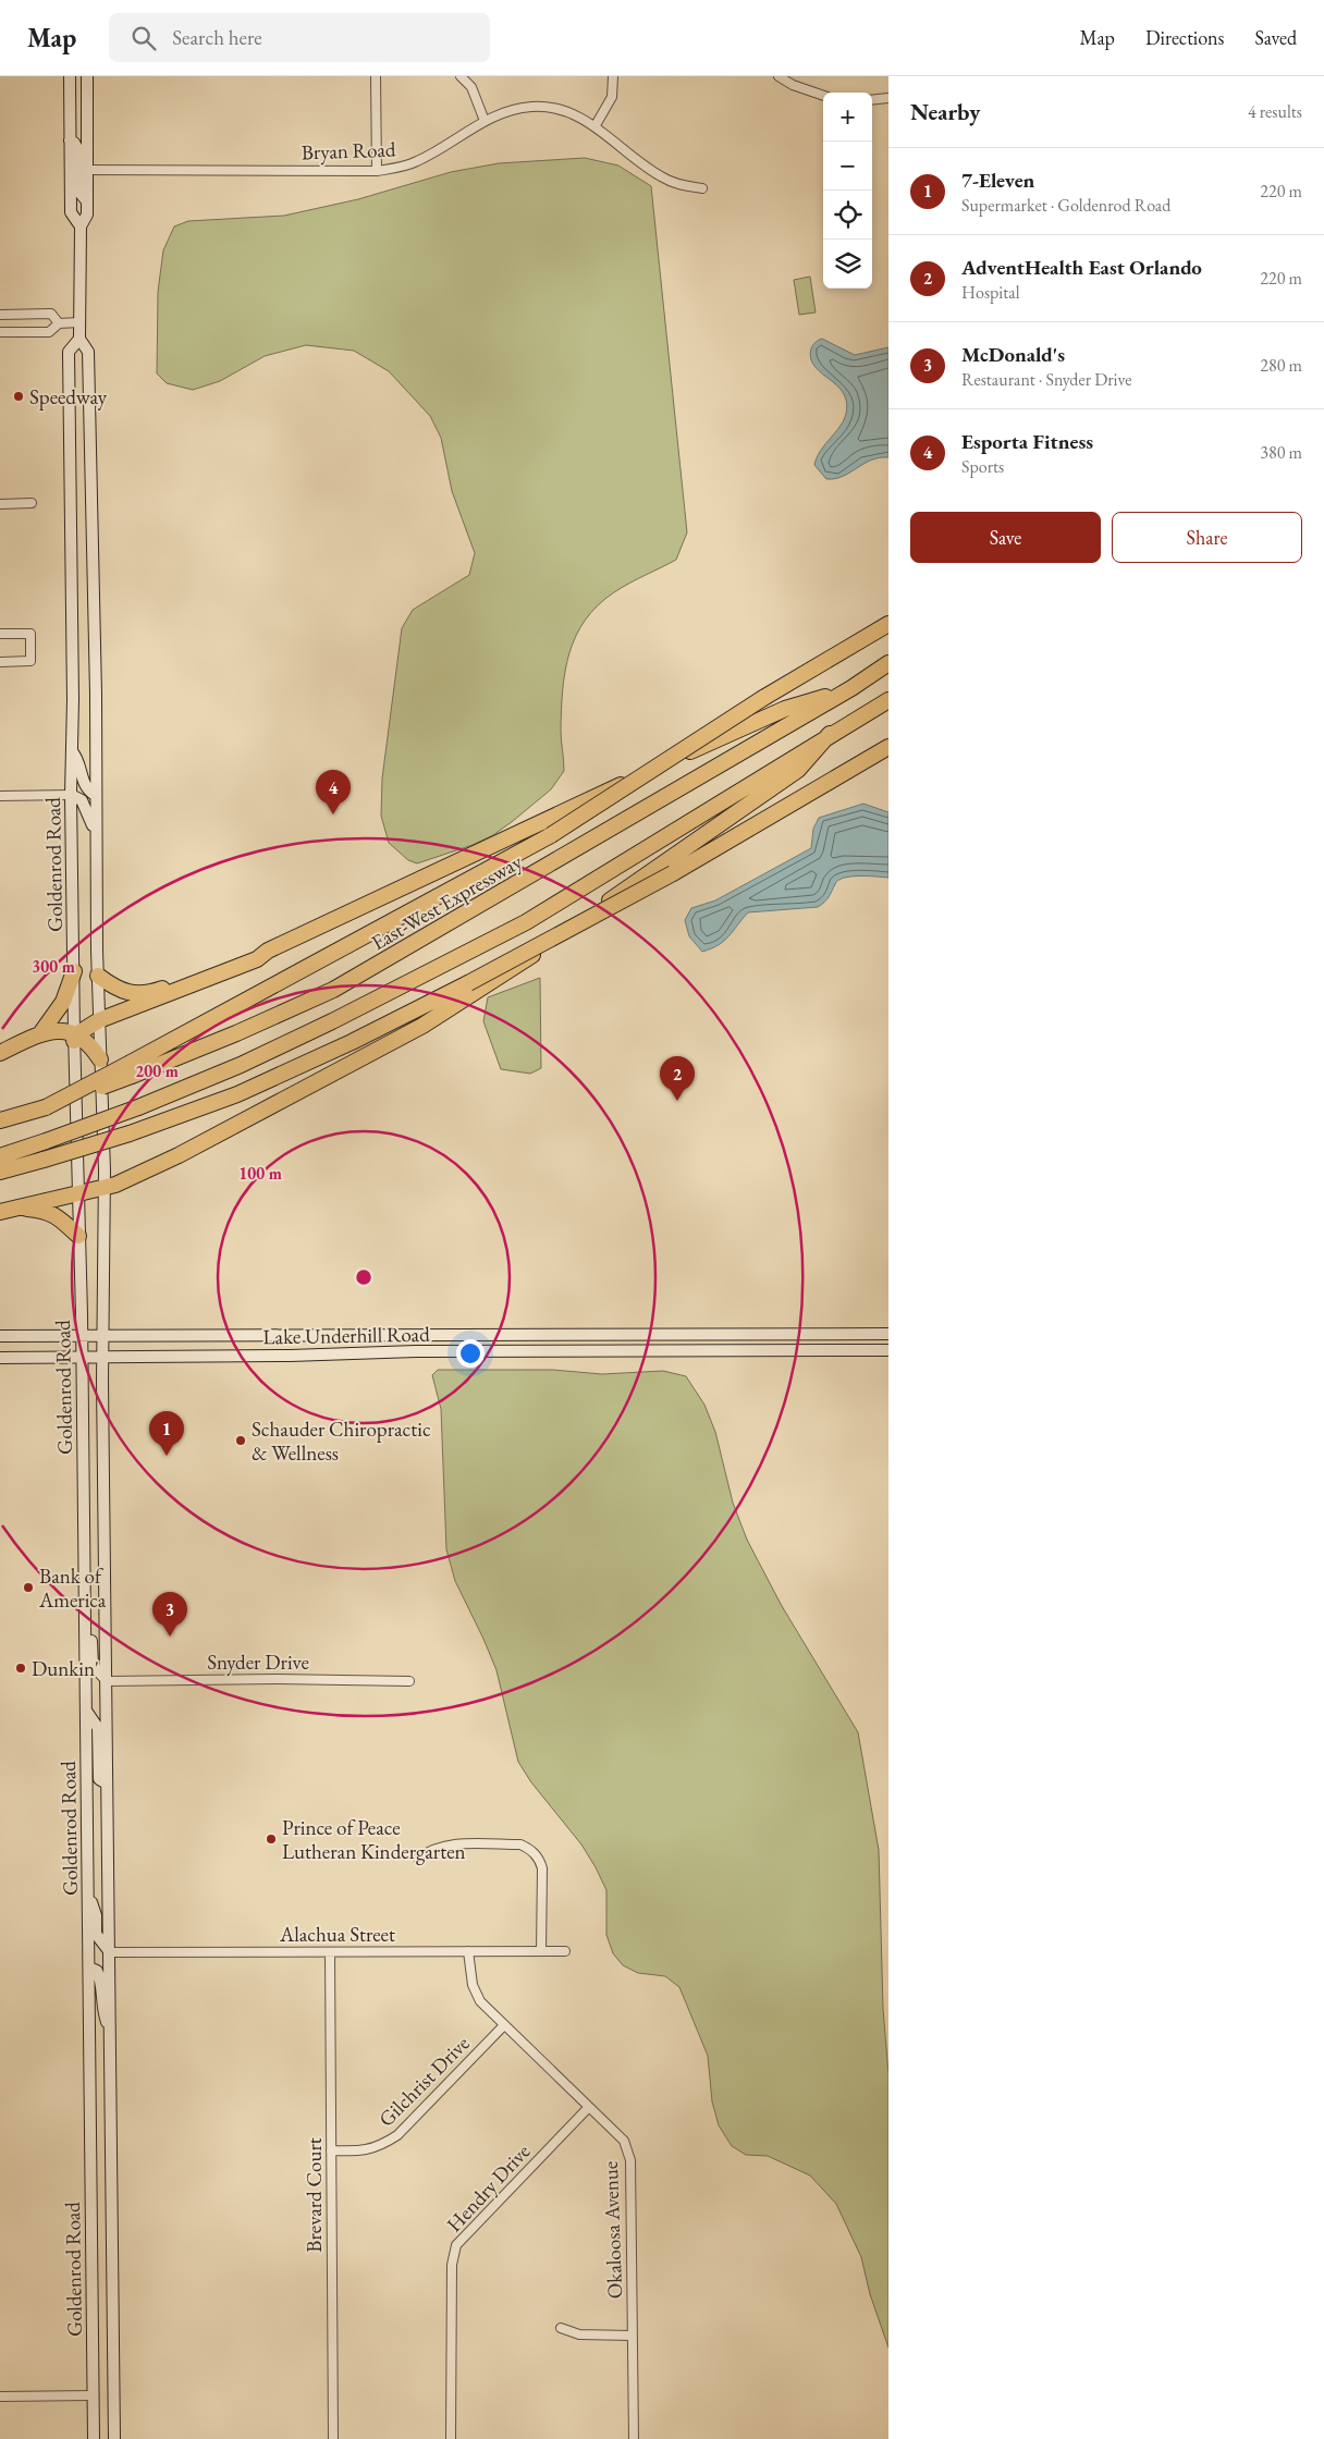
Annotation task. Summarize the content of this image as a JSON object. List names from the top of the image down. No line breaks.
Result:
{"streets":{"highway":["East-West Expressway"],"main road":["Goldenrod Road","Lake Underhill Road"],"street":["Bryan Road","Snyder Drive","Alachua Street","Gilchrist Drive","Hendry Drive","Brevard Court","Okaloosa Avenue"]},"crossings":[["Bryan Road","Goldenrod Road"],["Goldenrod Road","Lake Underhill Road"],["Goldenrod Road","Snyder Drive"],["Goldenrod Road","Alachua Street"],["Alachua Street","Brevard Court"],["Alachua Street","Okaloosa Avenue"],["Gilchrist Drive","Brevard Court"],["Gilchrist Drive","Okaloosa Avenue"],["Hendry Drive","Okaloosa Avenue"]],"places":["Speedway","Schauder Chiropractic & Wellness","Bank of America","Dunkin'","Prince of Peace Lutheran Kindergarten"],"page":{"header":"Map","search":"Search here","nav":["Map","Directions","Saved"],"heading":["Nearby","4 results"],"map_buttons":["+","−"],"list":[{"mark":"1","name":"7-Eleven","note":"Supermarket · Goldenrod Road","value":"220 m"},{"mark":"2","name":"AdventHealth East Orlando","note":"Hospital","value":"220 m"},{"mark":"3","name":"McDonald's","note":"Restaurant · Snyder Drive","value":"280 m"},{"mark":"4","name":"Esporta Fitness","note":"Sports","value":"380 m"}],"buttons":["Save","Share"],"pins":["4","2","1","3"]},"rings":["300 m","200 m","100 m"]}
